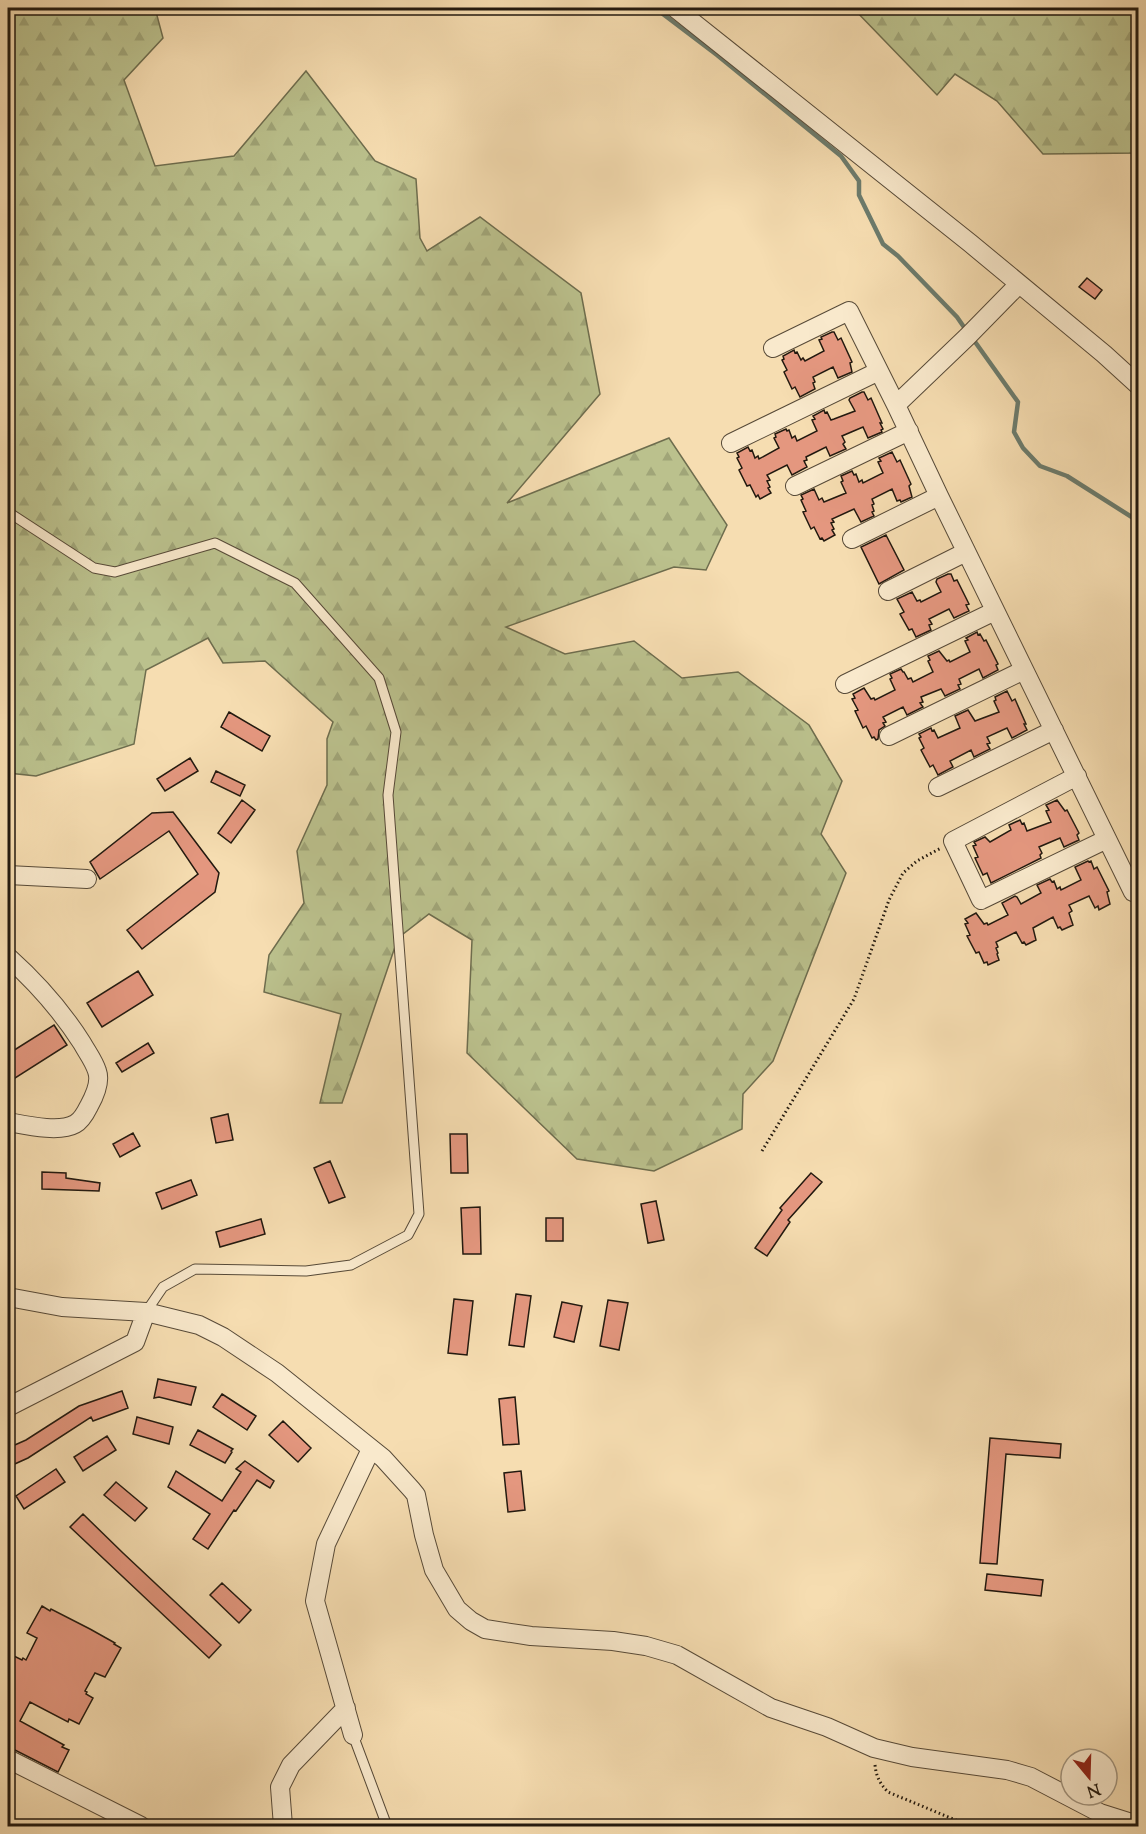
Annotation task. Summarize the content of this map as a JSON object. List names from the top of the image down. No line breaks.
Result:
{"north":"bottom"}
